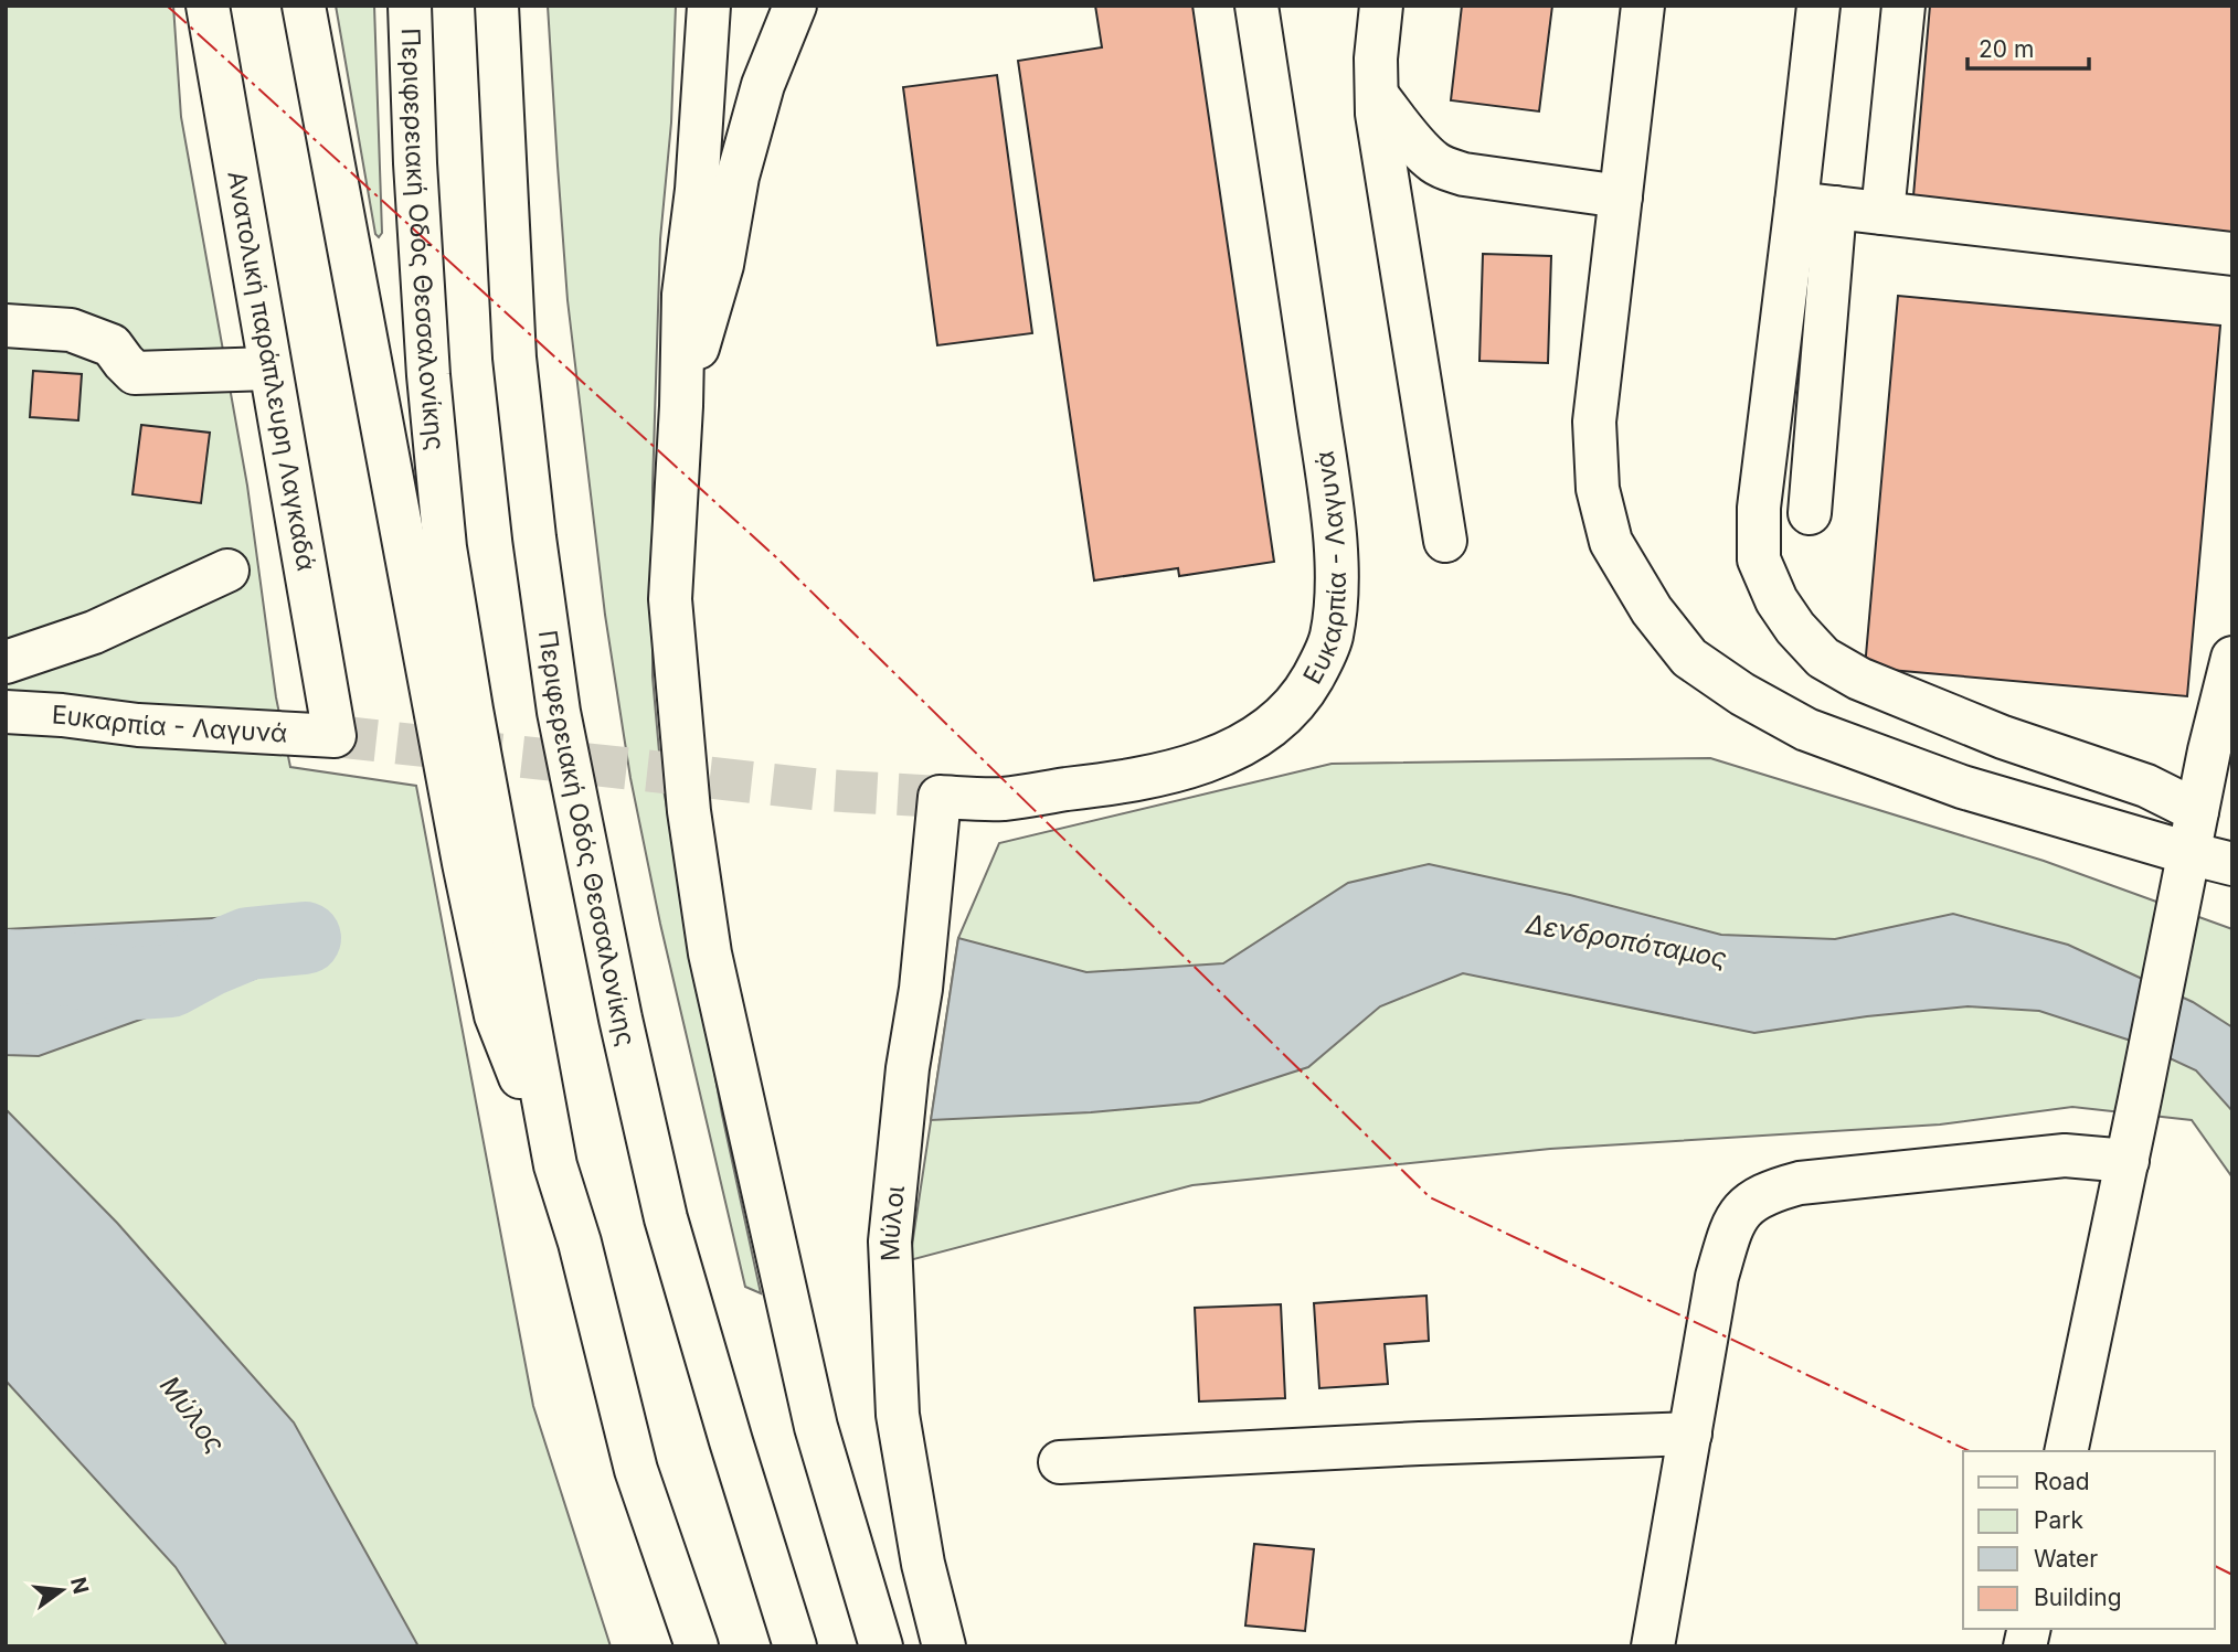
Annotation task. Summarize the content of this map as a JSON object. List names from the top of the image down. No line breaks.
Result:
{"streets":{"main road":["Περιφερειακή Οδός Θεσσαλονίκης","Ανατολική παράπλευρη Λαγκαδά","Ευκαρπία - Λαγυνά","Μύλοι"]},"crossings":[["Ανατολική παράπλευρη Λαγκαδά","Ευκαρπία - Λαγυνά"],["Ευκαρπία - Λαγυνά","Μύλοι"]],"water":["Δενδροπόταμος","Μύλος"],"legend":["Road","Park","Water","Building"],"scale_bar":"20 m","north":"right"}
